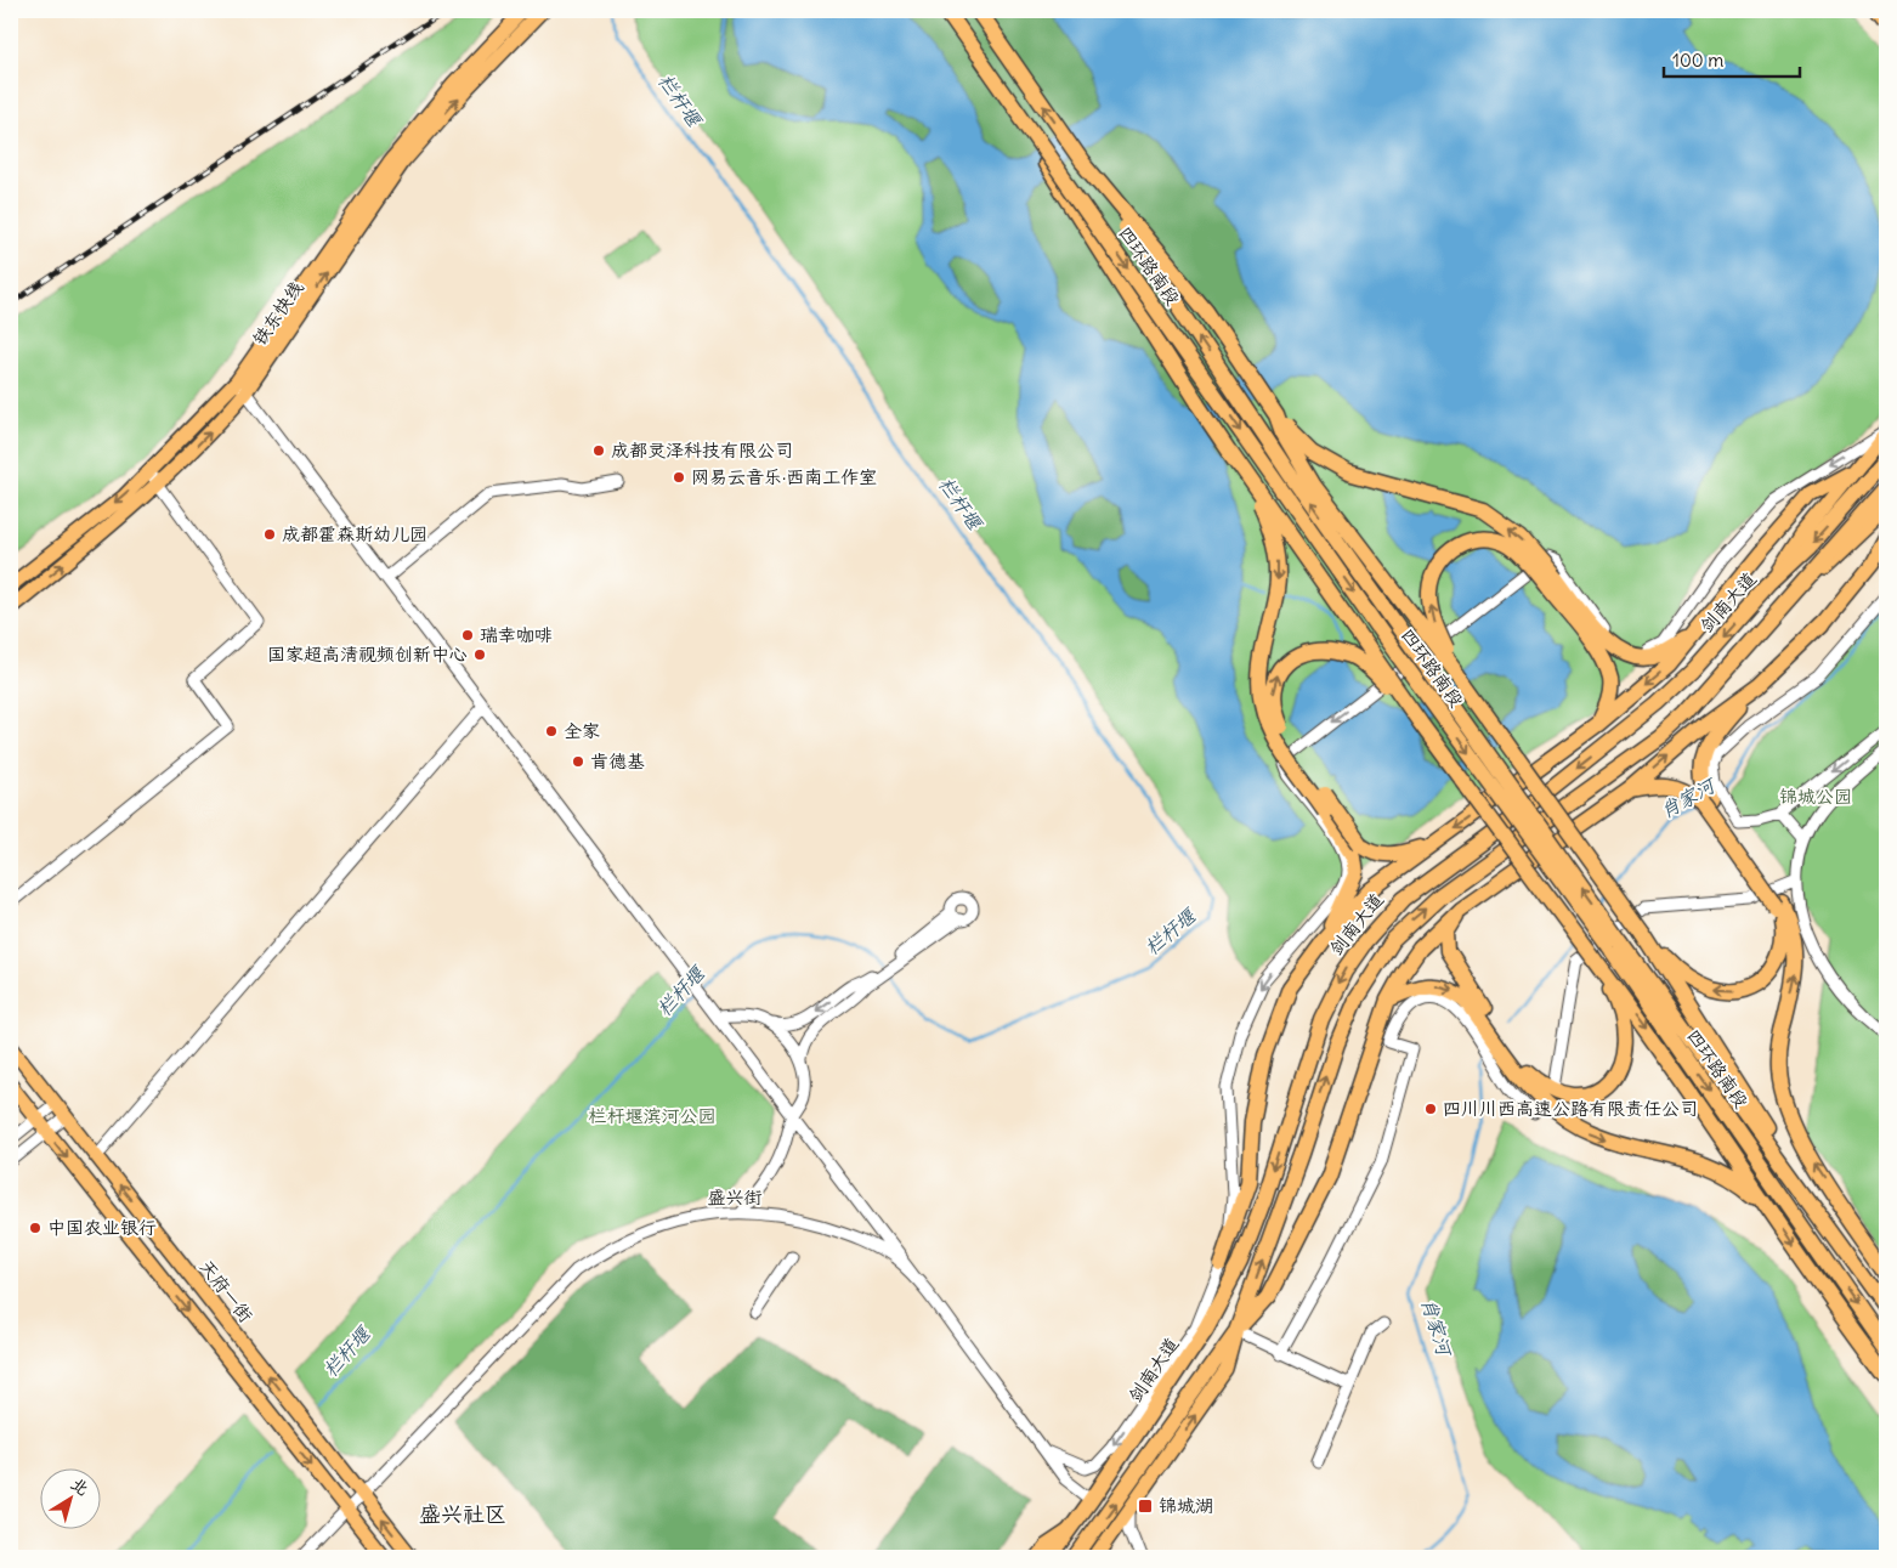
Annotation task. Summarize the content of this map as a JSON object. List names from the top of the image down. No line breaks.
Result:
{"streets":{"highway":["四环路南段","剑南大道"],"main road":["铁东快线","天府一街"],"street":["盛兴街"]},"crossings":[["剑南大道","盛兴街"],["盛兴街","天府一街"]],"districts":["盛兴社区"],"water":["栏杆堰","肖家河"],"parks":["锦城公园","栏杆堰滨河公园"],"places":{"other":["成都灵泽科技有限公司","网易云音乐·西南工作室","成都霍森斯幼儿园","瑞幸咖啡","国家超高清视频创新中心","全家","肯德基","四川川西高速公路有限责任公司","中国农业银行"],"transit":["锦城湖"]},"scale_bar":"100 m","north":"top right"}
